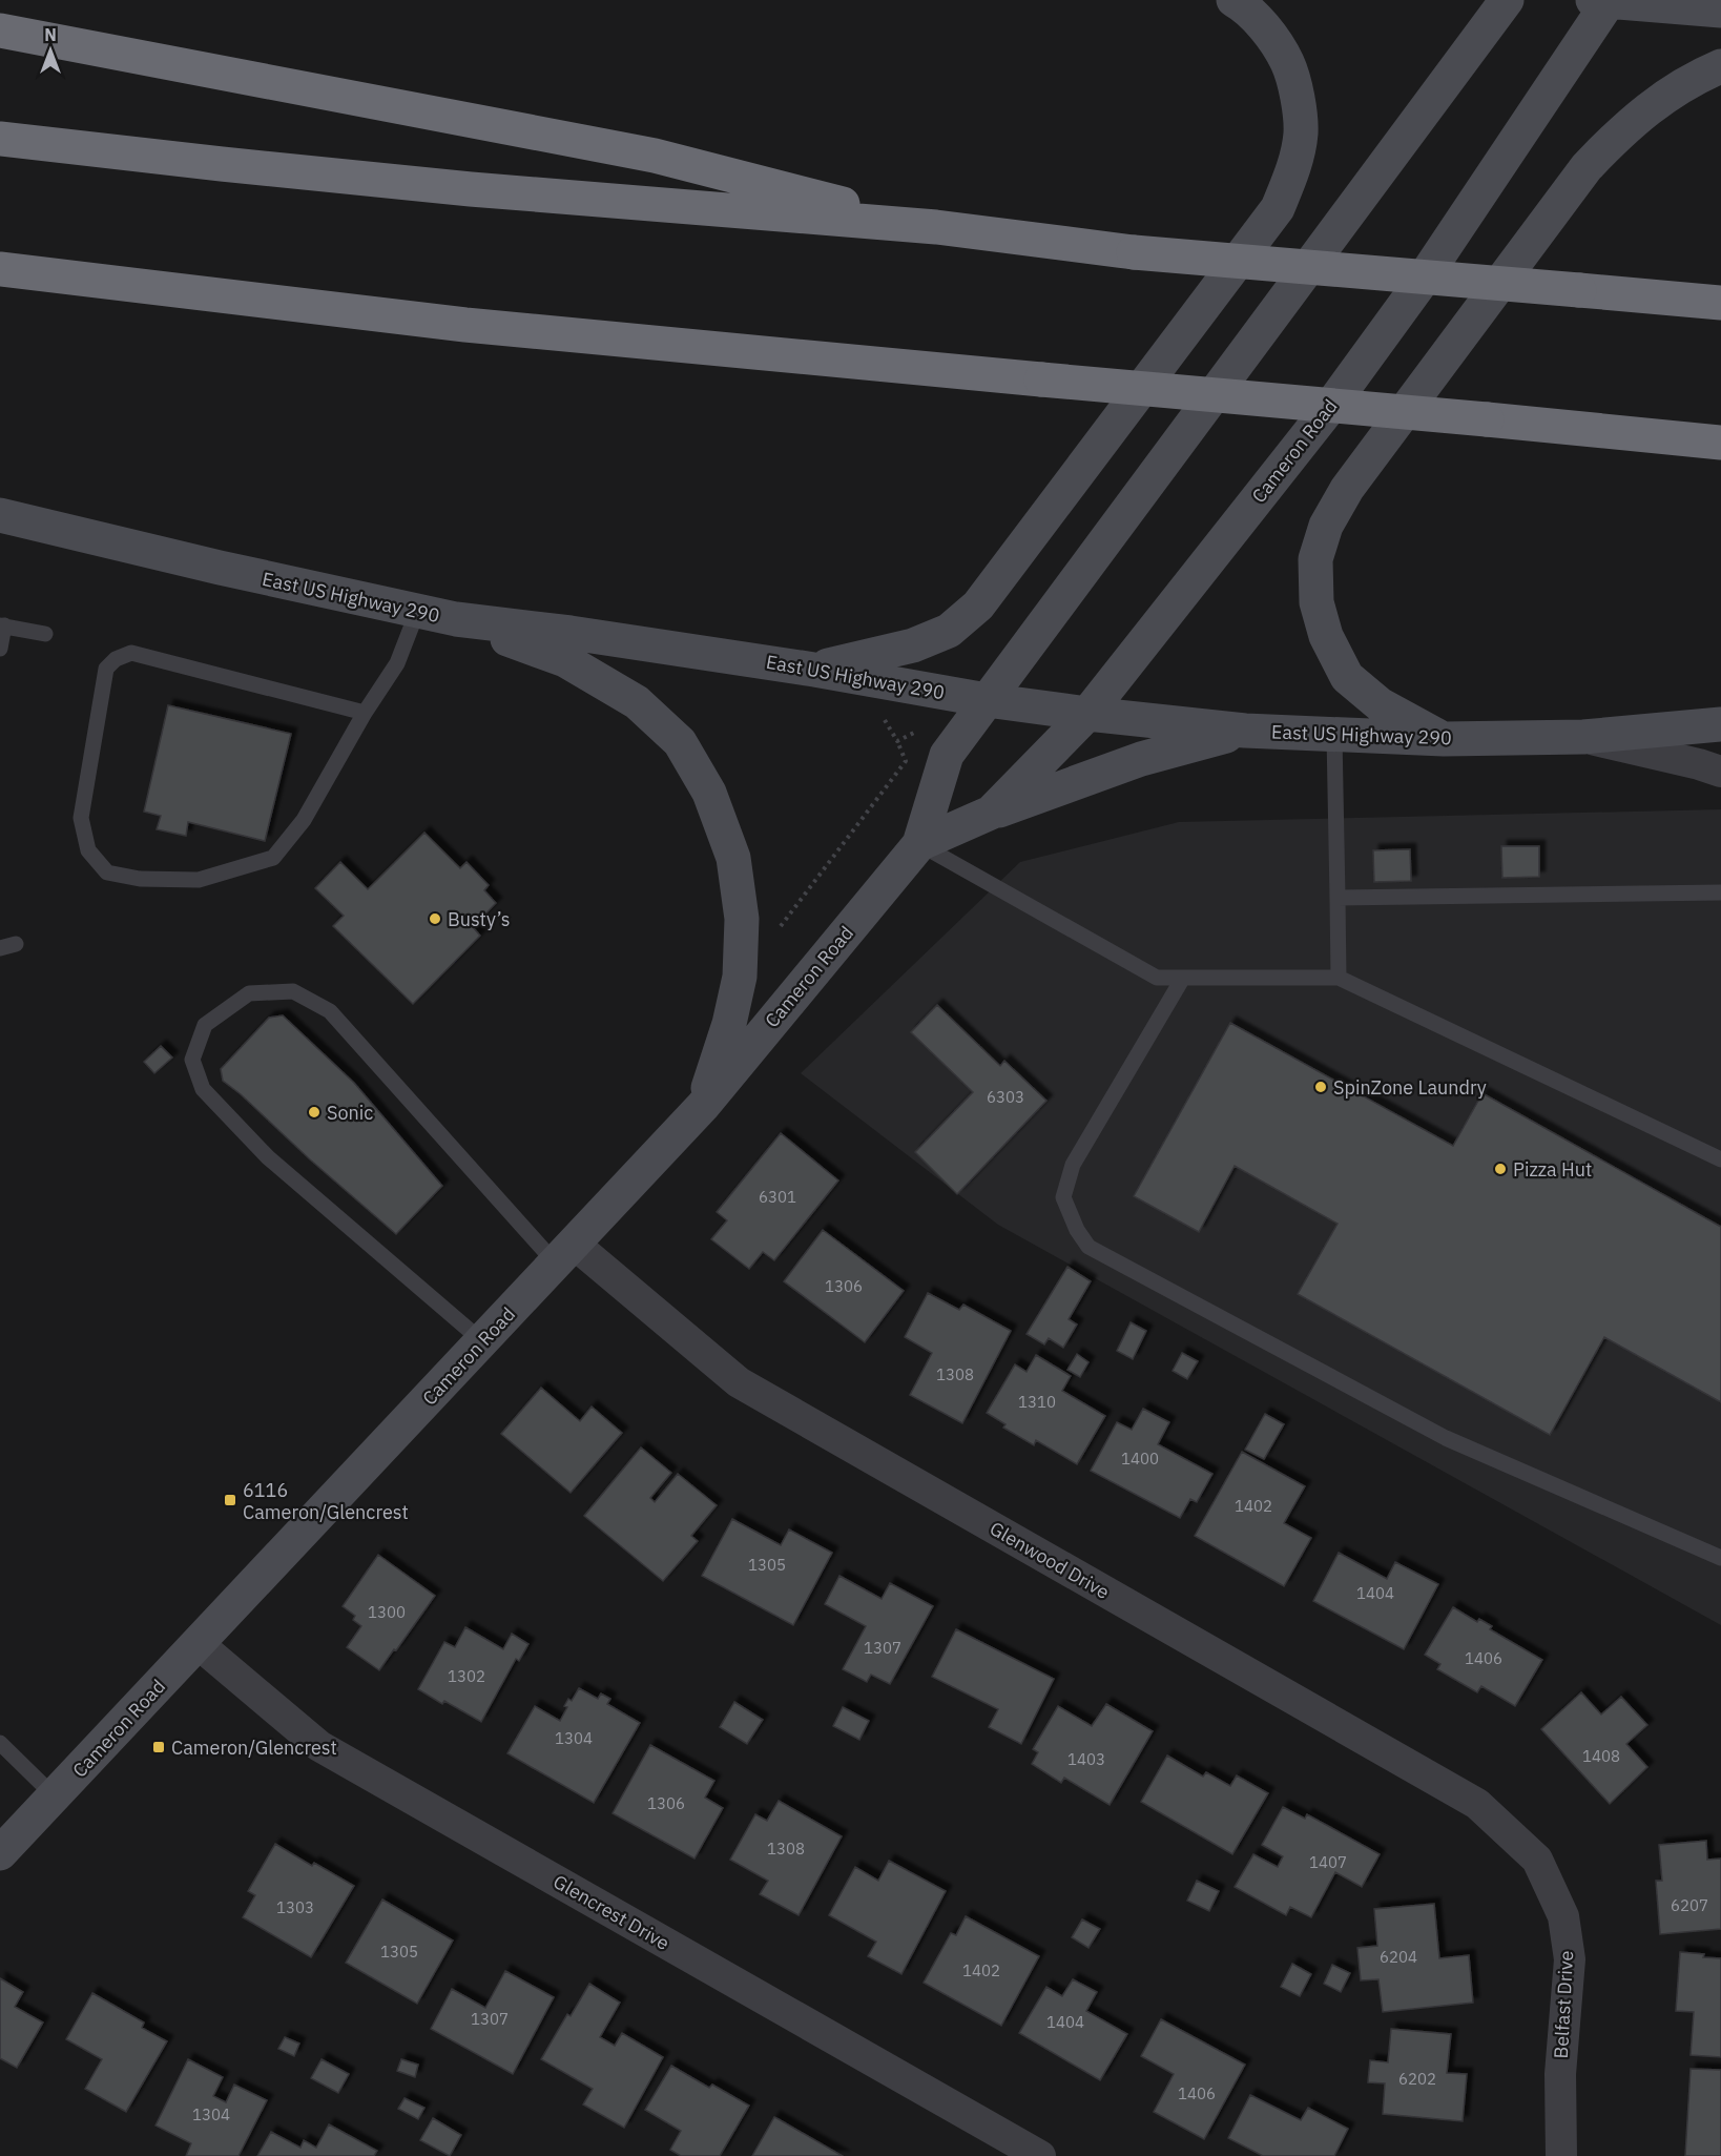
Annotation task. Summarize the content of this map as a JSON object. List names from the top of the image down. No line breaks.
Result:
{"streets":{"main road":["Cameron Road","East US Highway 290"],"street":["Glenwood Drive","Glencrest Drive","Belfast Drive"]},"crossings":[["Cameron Road","East US Highway 290"],["Cameron Road","Glenwood Drive"],["Cameron Road","Glencrest Drive"],["Glenwood Drive","Belfast Drive"]],"places":{"other":["Busty’s","SpinZone Laundry","Sonic","Pizza Hut"],"transit":["6116 Cameron/Glencrest","Cameron/Glencrest"]},"house_numbers":["6303","6301","1306","1308","1310","1400","1402","1305","1404","1300","1307","1406","1302","1304","1408","1403","1306","1308","1407","6207","1303","1305","6204","1402","1307","1404","6202","1406","1304"],"north":"top"}
